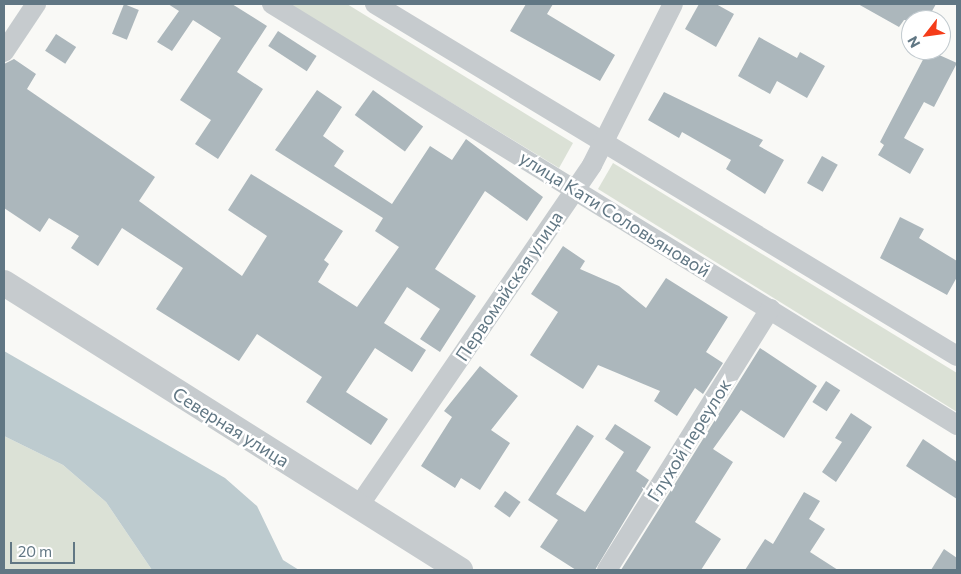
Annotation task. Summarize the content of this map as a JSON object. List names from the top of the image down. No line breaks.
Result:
{"streets":{"street":["улица Кати Соловьяновой","Первомайская улица","Северная улица","Глухой переулок"]},"crossings":[["улица Кати Соловьяновой","Первомайская улица"],["улица Кати Соловьяновой","Глухой переулок"],["Первомайская улица","Северная улица"]],"scale_bar":"20 m","north":"bottom left"}
